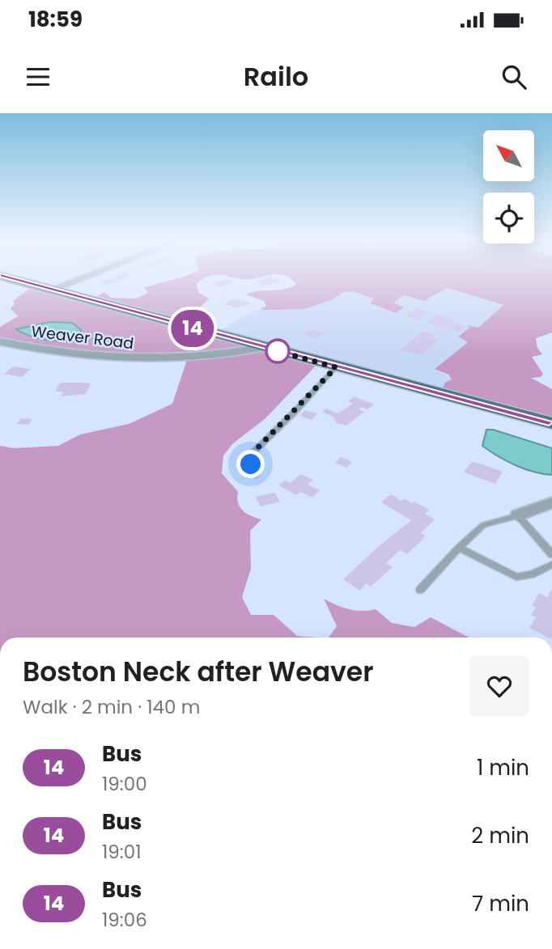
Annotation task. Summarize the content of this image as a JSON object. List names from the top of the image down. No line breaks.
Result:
{"streets":{"street":["Weaver Road"]},"lines":["bus line 14"],"north":"top left","page":{"status":"18:59","header":"Railo","on_map":"14","heading":["Boston Neck after Weaver","Walk · 2 min · 140 m"],"list":[{"mark":"14","name":"Bus","note":"19:00","value":"1 min"},{"mark":"14","name":"Bus","note":"19:01","value":"2 min"},{"mark":"14","name":"Bus","note":"19:06","value":"7 min"}]}}
